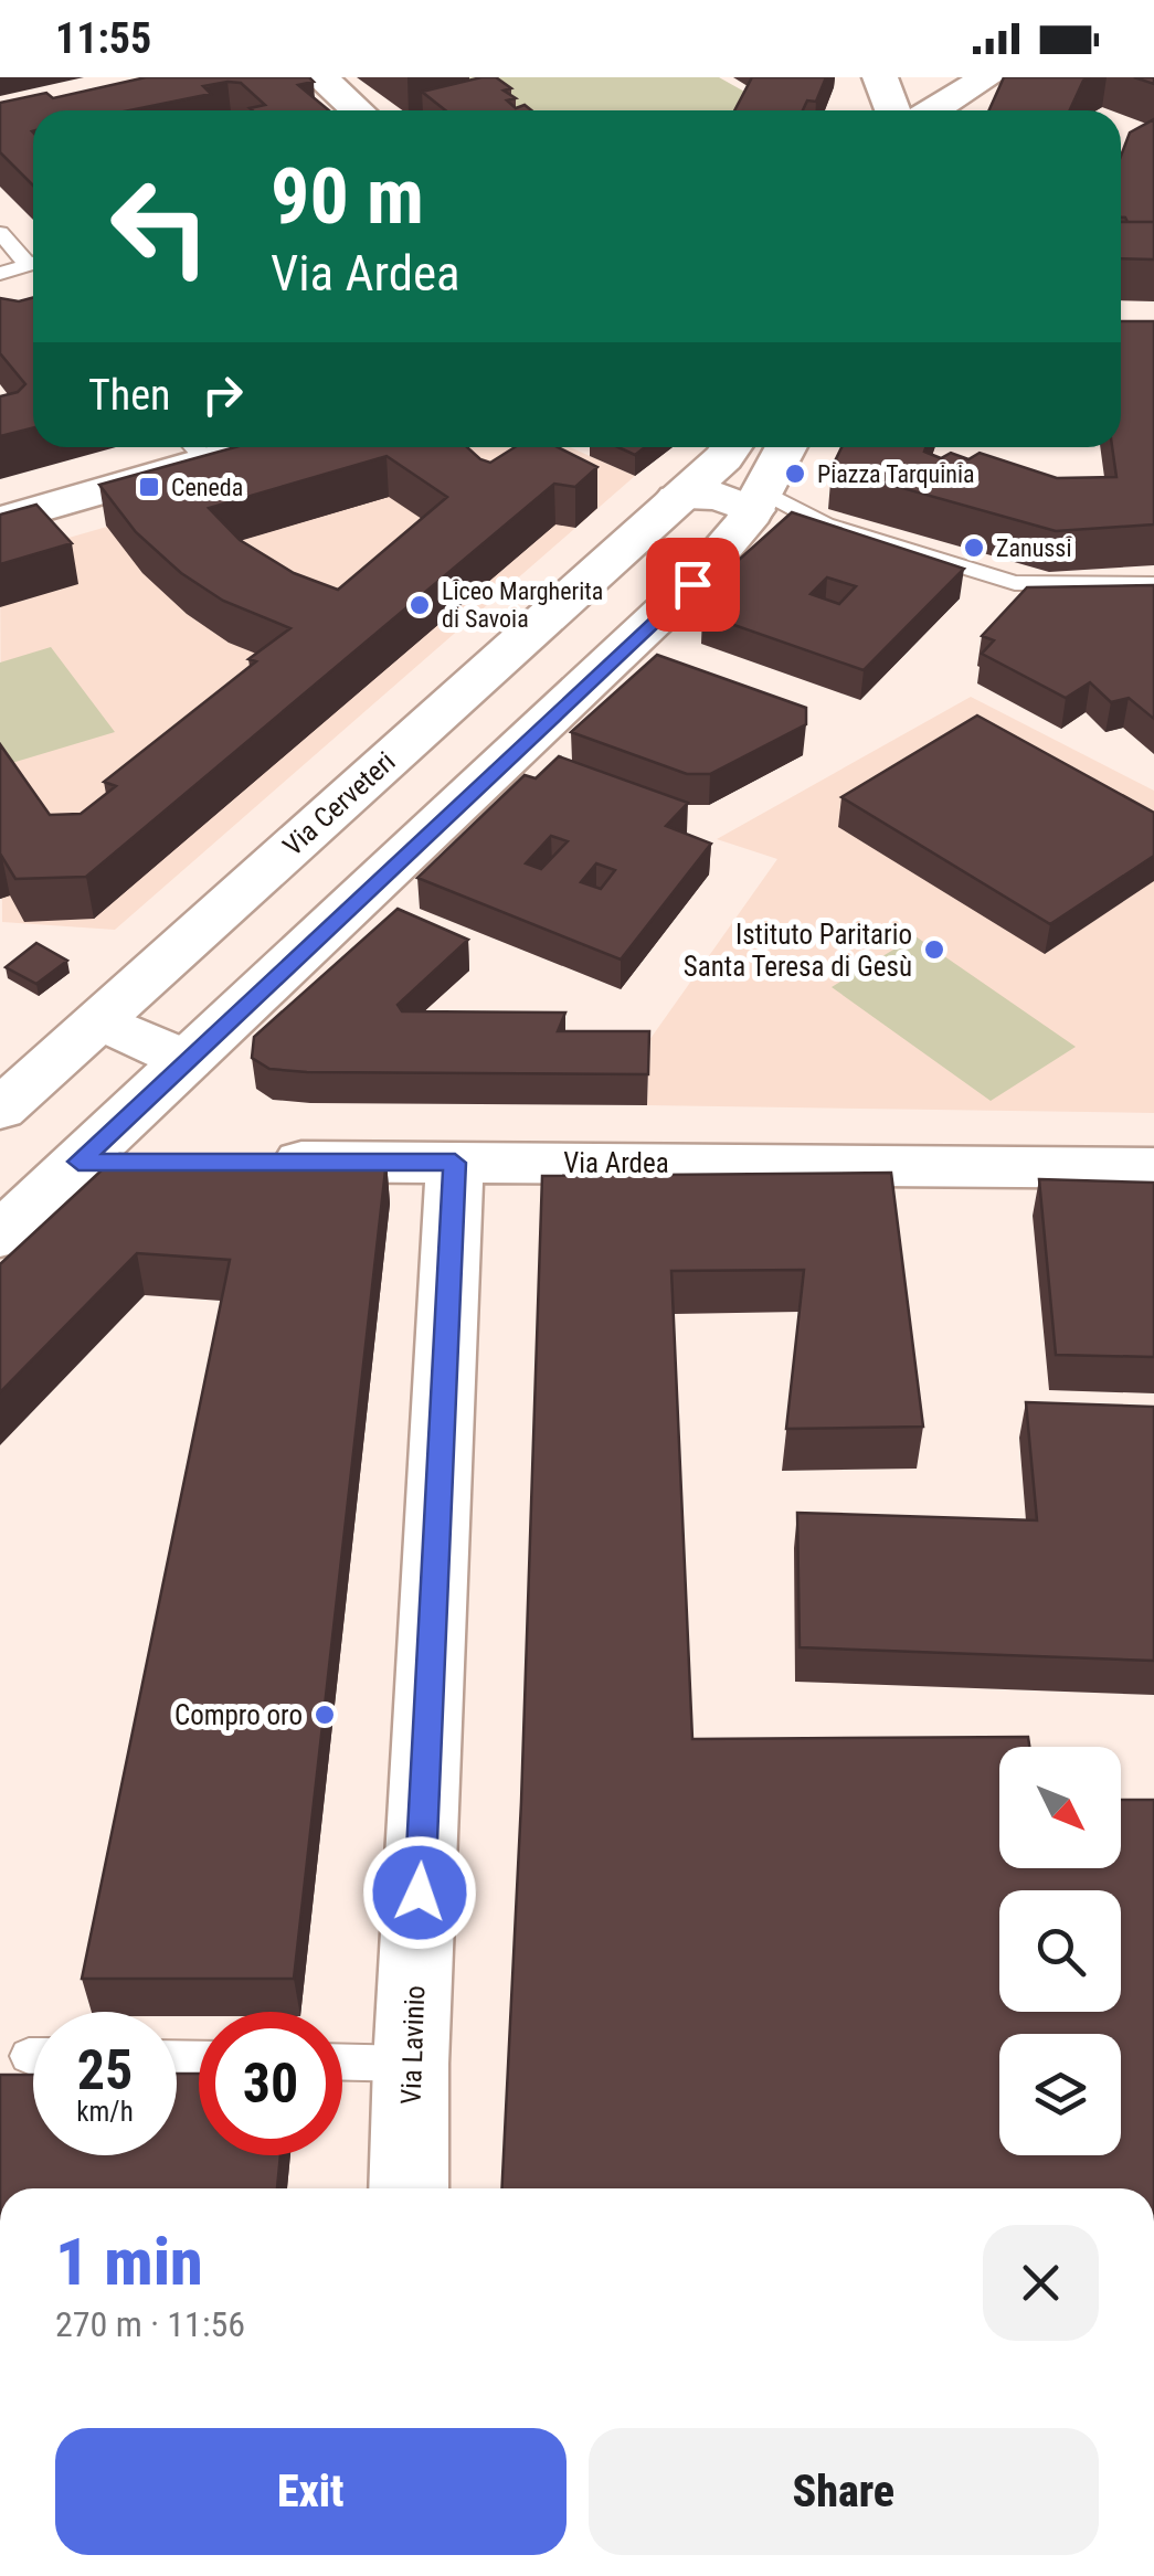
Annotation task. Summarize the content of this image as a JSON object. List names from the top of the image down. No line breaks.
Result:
{"streets":{"main road":["Via Cerveteri","Via Ardea","Via Lavinio"]},"crossings":[["Via Ardea","Via Lavinio"]],"places":{"other":["Piazza Tarquinia","Zanussi","Liceo Margherita di Savoia","Istituto Paritario Santa Teresa di Gesù","Compro oro"],"transit":["Ceneda"]},"north":"bottom right","page":{"status":"11:55","turn":["90 m","Via Ardea"],"then":"Then","speed":"25 km/h","limit":"30","heading":["1 min","270 m · 11:56"],"buttons":["Exit","Share"]}}
